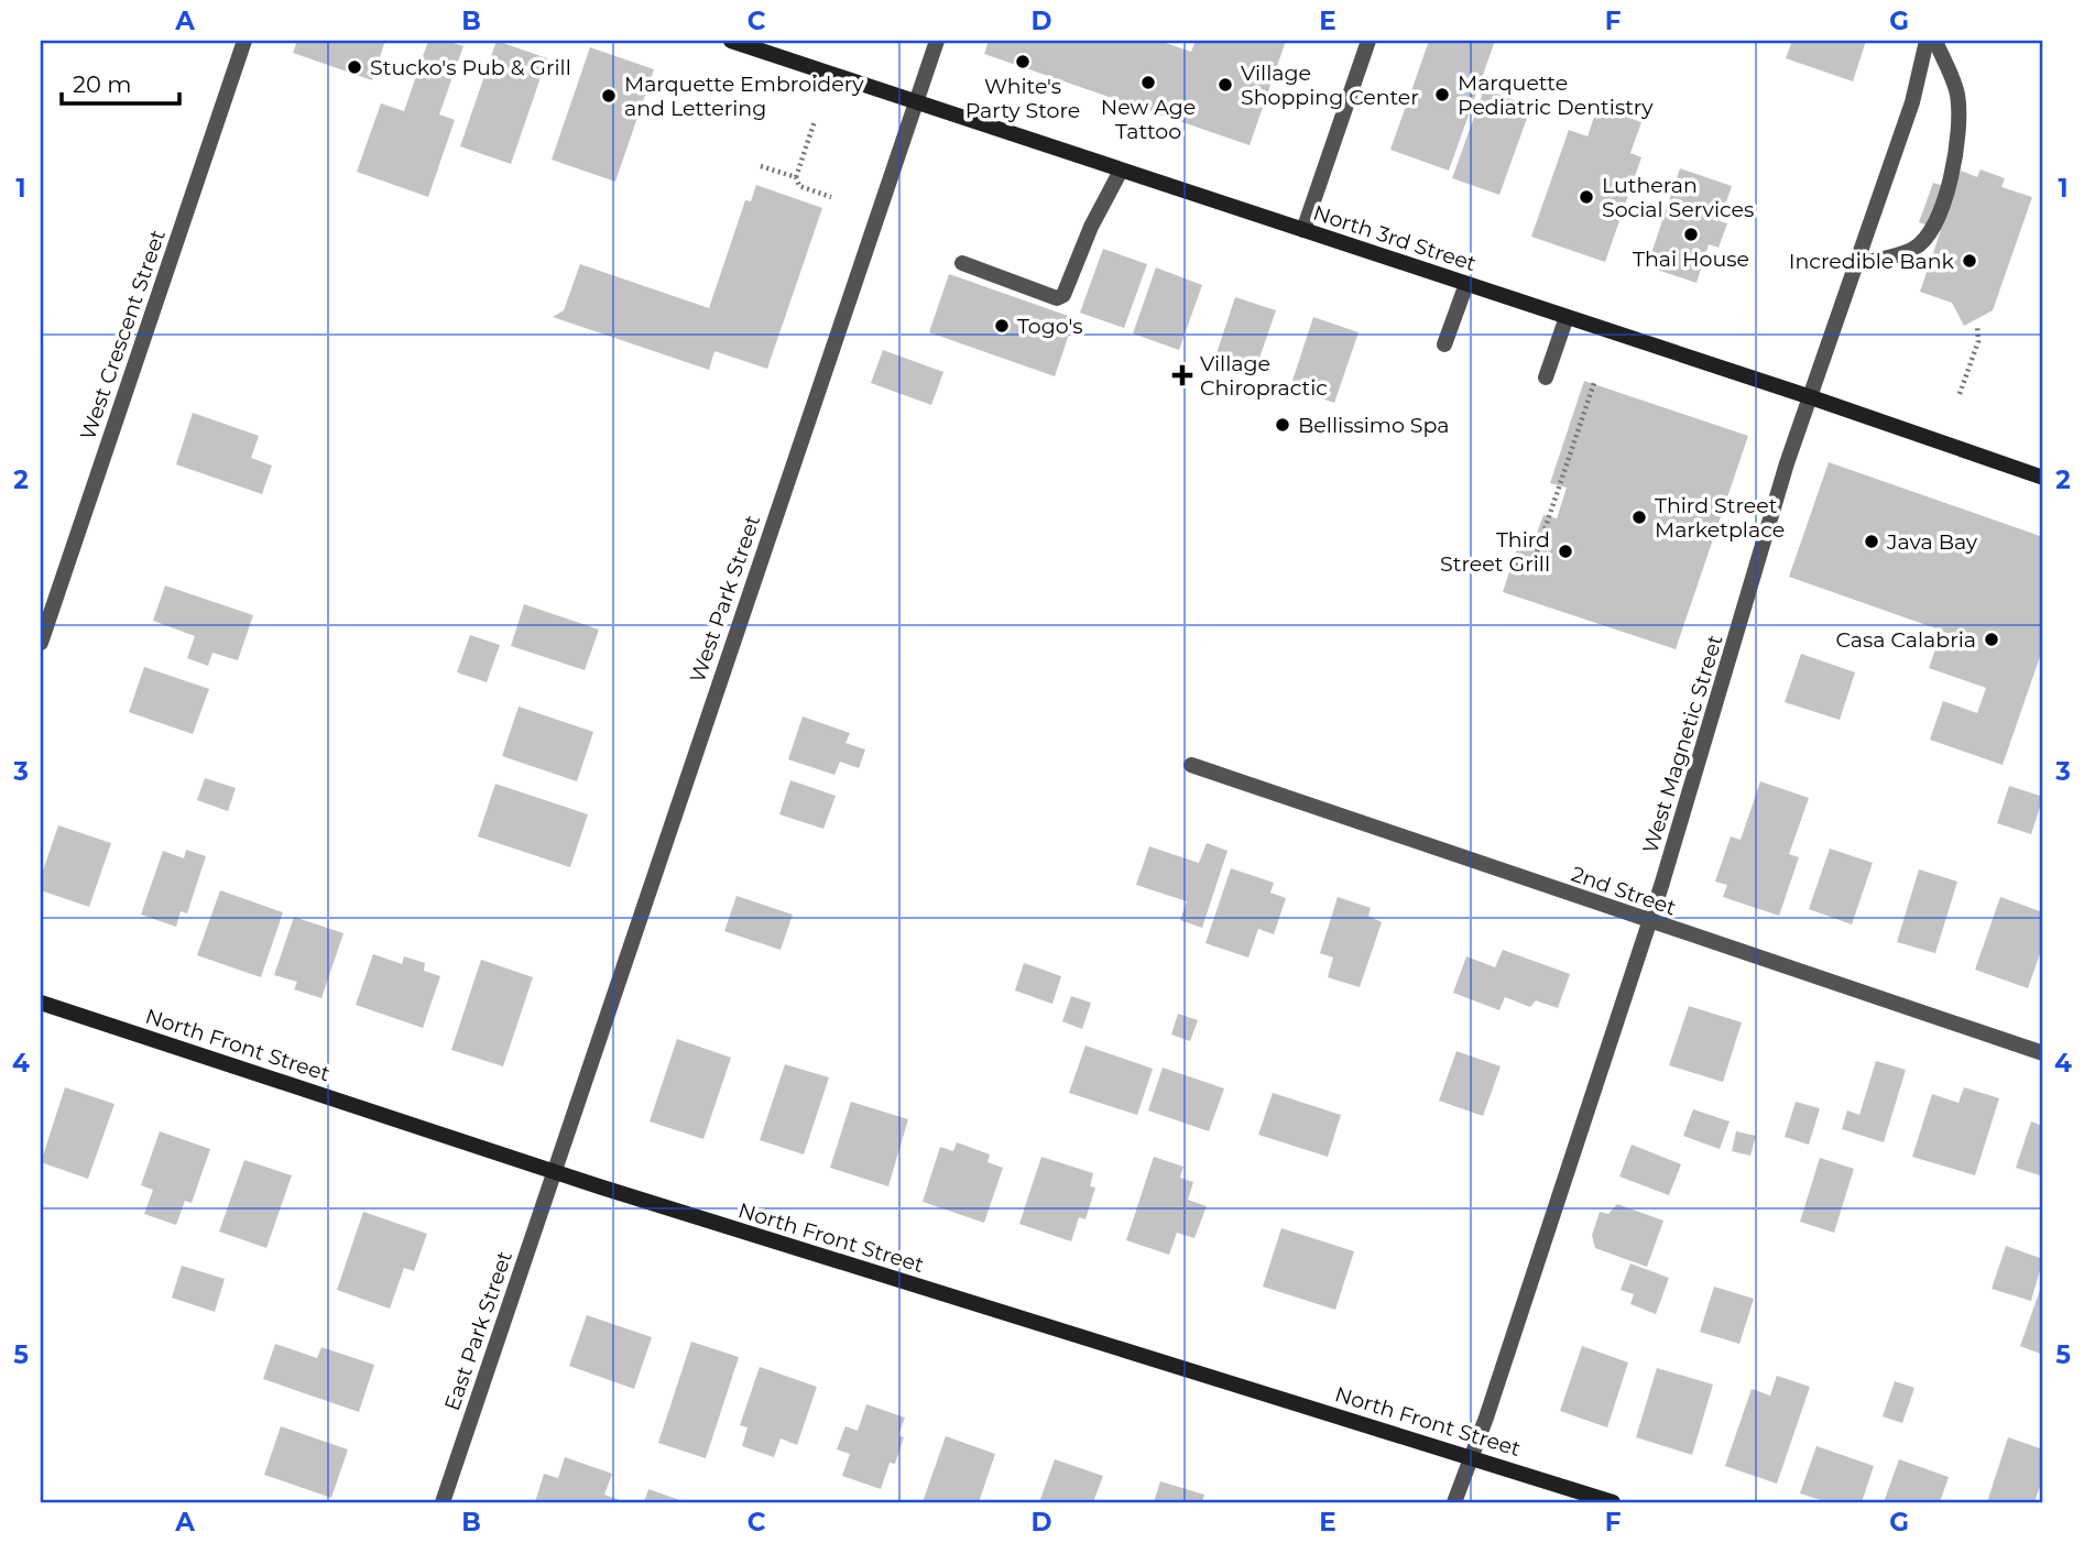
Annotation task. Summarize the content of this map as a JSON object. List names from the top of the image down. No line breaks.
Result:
{"streets":{"street":["North 3rd Street","West Crescent Street","West Park Street","West Magnetic Street","2nd Street","North Front Street","East Park Street"]},"crossings":[["North 3rd Street","West Park Street"],["North 3rd Street","West Magnetic Street"],["West Park Street","North Front Street"],["West Park Street","East Park Street"],["West Magnetic Street","2nd Street"],["West Magnetic Street","North Front Street"],["North Front Street","East Park Street"]],"places":{"other":["White's Party Store","Stucko's Pub & Grill","New Age Tattoo","Village Shopping Center","Marquette Pediatric Dentistry","Marquette Embroidery and Lettering","Lutheran Social Services","Thai House","Incredible Bank","Togo's","Bellissimo Spa","Third Street Marketplace","Java Bay","Third Street Grill","Casa Calabria"],"health":["Village Chiropractic"]},"scale_bar":"20 m","grid":{"columns":["A","B","C","D","E","F","G"],"rows":["1","2","3","4","5"]}}
